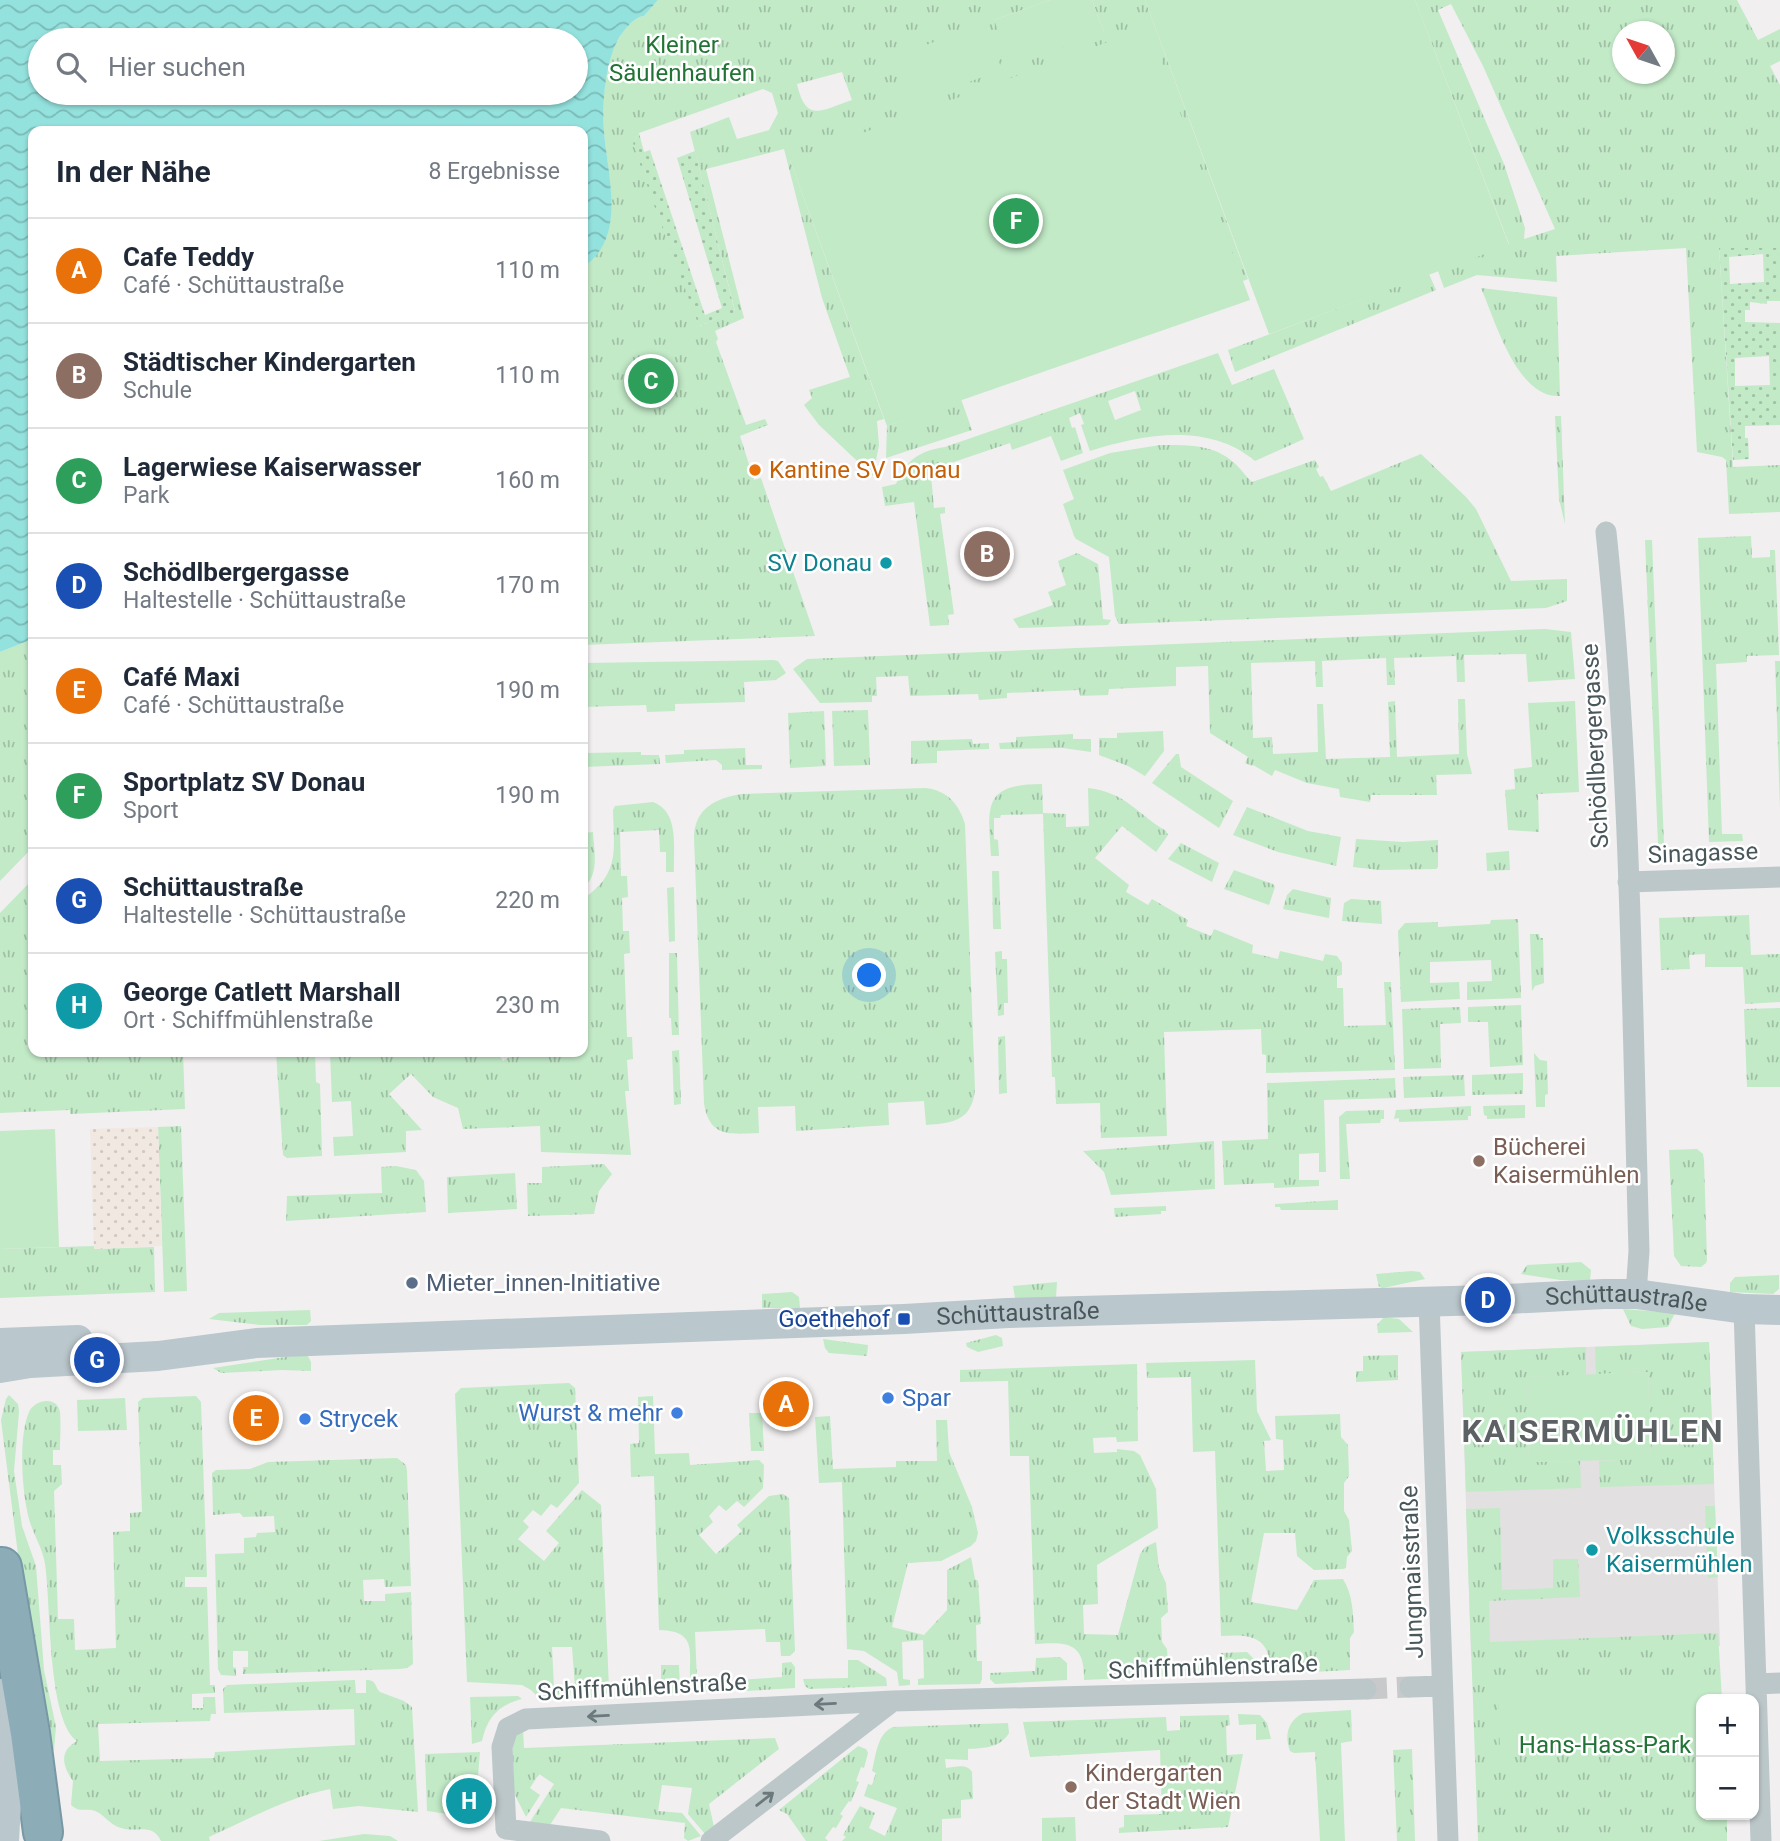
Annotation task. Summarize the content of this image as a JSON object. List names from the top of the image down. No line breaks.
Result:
{"streets":{"street":["Schödlbergergasse","Sinagasse","Schüttaustraße","Jungmaisstraße","Schiffmühlenstraße"]},"crossings":[["Schödlbergergasse","Sinagasse"],["Schödlbergergasse","Schüttaustraße"],["Schüttaustraße","Jungmaisstraße"]],"districts":["KAISERMÜHLEN"],"parks":["Kleiner Säulenhaufen","Hans-Hass-Park"],"places":{"other":["Kantine SV Donau","SV Donau","Bücherei Kaisermühlen","Mieter_innen-Initiative","Spar","Wurst & mehr","Strycek","Volksschule Kaisermühlen","Kindergarten der Stadt Wien"],"transit":["Goethehof"]},"north":"top left","page":{"search":"Hier suchen","heading":["In der Nähe","8 Ergebnisse"],"pins":["F","C","B","D","G","A","E","H"],"list":[{"mark":"A","name":"Cafe Teddy","note":"Café · Schüttaustraße","value":"110 m"},{"mark":"B","name":"Städtischer Kindergarten","note":"Schule","value":"110 m"},{"mark":"C","name":"Lagerwiese Kaiserwasser","note":"Park","value":"160 m"},{"mark":"D","name":"Schödlbergergasse","note":"Haltestelle · Schüttaustraße","value":"170 m"},{"mark":"E","name":"Café Maxi","note":"Café · Schüttaustraße","value":"190 m"},{"mark":"F","name":"Sportplatz SV Donau","note":"Sport","value":"190 m"},{"mark":"G","name":"Schüttaustraße","note":"Haltestelle · Schüttaustraße","value":"220 m"},{"mark":"H","name":"George Catlett Marshall","note":"Ort · Schiffmühlenstraße","value":"230 m"}],"map_buttons":["+","−"]}}
